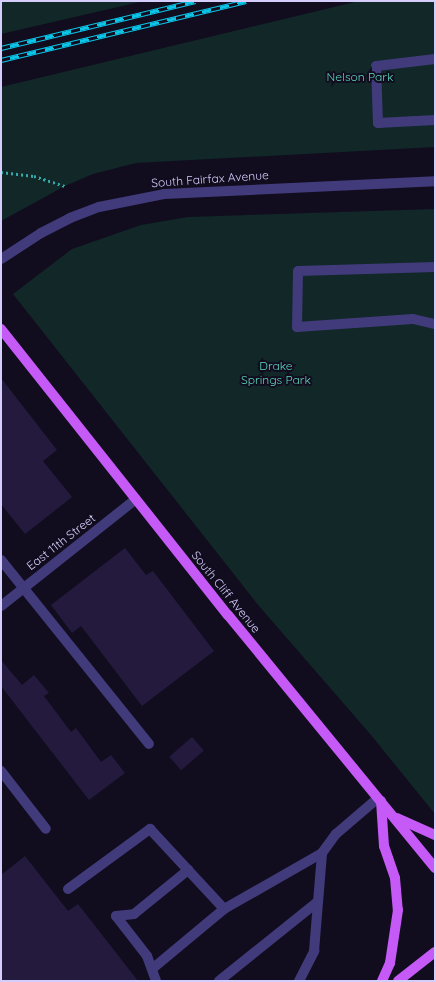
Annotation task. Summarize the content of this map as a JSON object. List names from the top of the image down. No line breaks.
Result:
{"streets":{"main road":["South Cliff Avenue"],"street":["South Fairfax Avenue","East 11th Street"]},"crossings":[["East 11th Street","South Cliff Avenue"]],"parks":["Nelson Park","Drake Springs Park"]}
